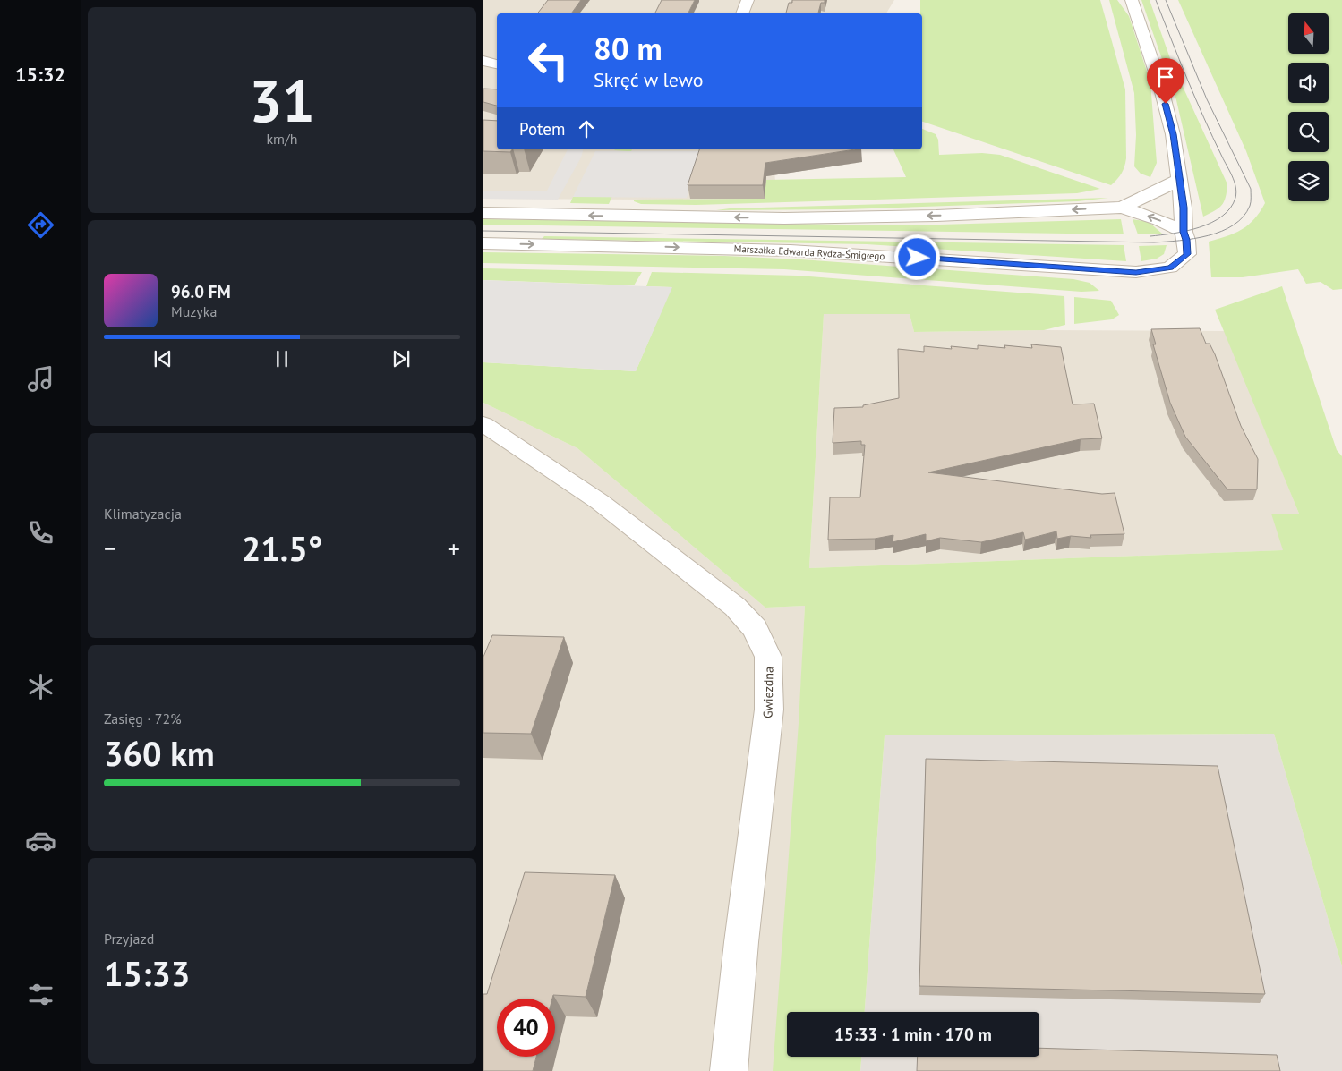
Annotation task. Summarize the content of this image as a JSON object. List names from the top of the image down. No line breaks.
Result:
{"streets":{"street":["Marszałka Edwarda Rydza-Śmigłego","Gwiezdna"]},"north":"top","page":{"tabs":"15:32","tile":[["31","km/h"],"Klimatyzacja",["Zasięg · 72%","360 km"],["Przyjazd","15:33"]],"turn":["80 m","Skręć w lewo"],"then":"Potem","song":["96.0 FM","Muzyka"],"heat":["−","21.5°","+"],"limit":"40","trip":"15:33 · 1 min · 170 m"}}
